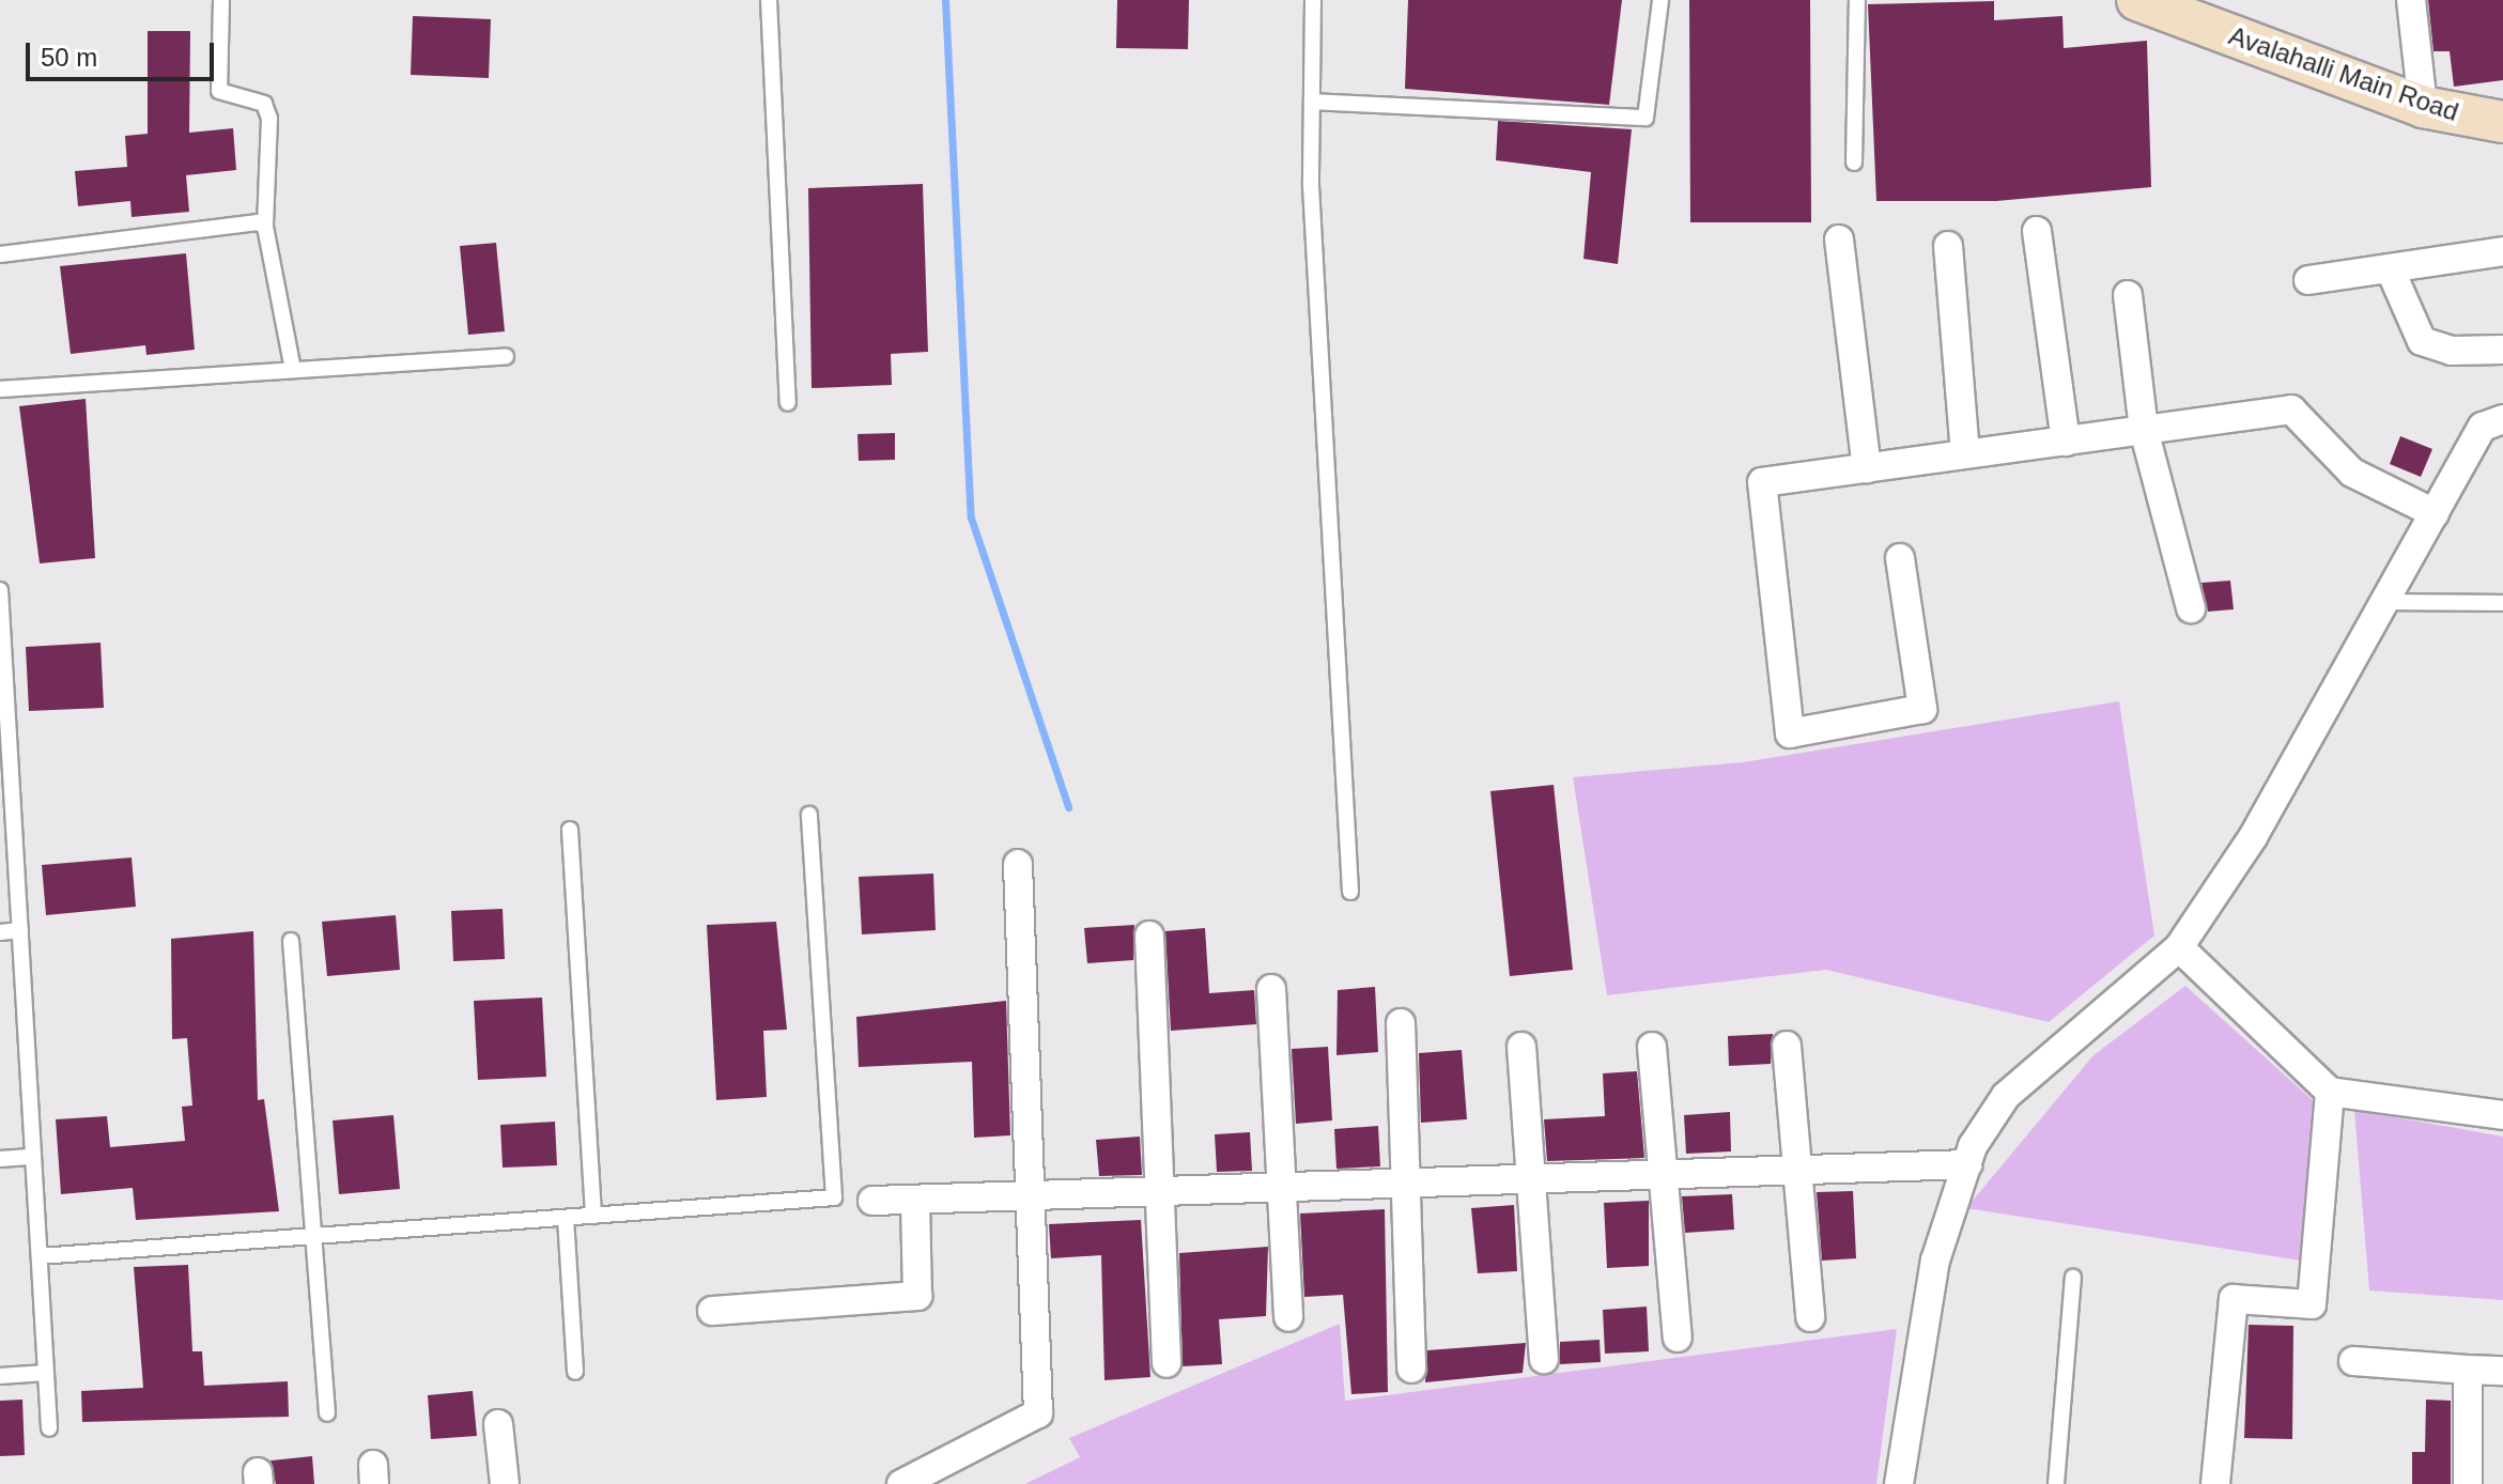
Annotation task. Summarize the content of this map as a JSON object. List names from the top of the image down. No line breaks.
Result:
{"streets":{"main road":["Avalahalli Main Road"]},"scale_bar":"50 m"}
